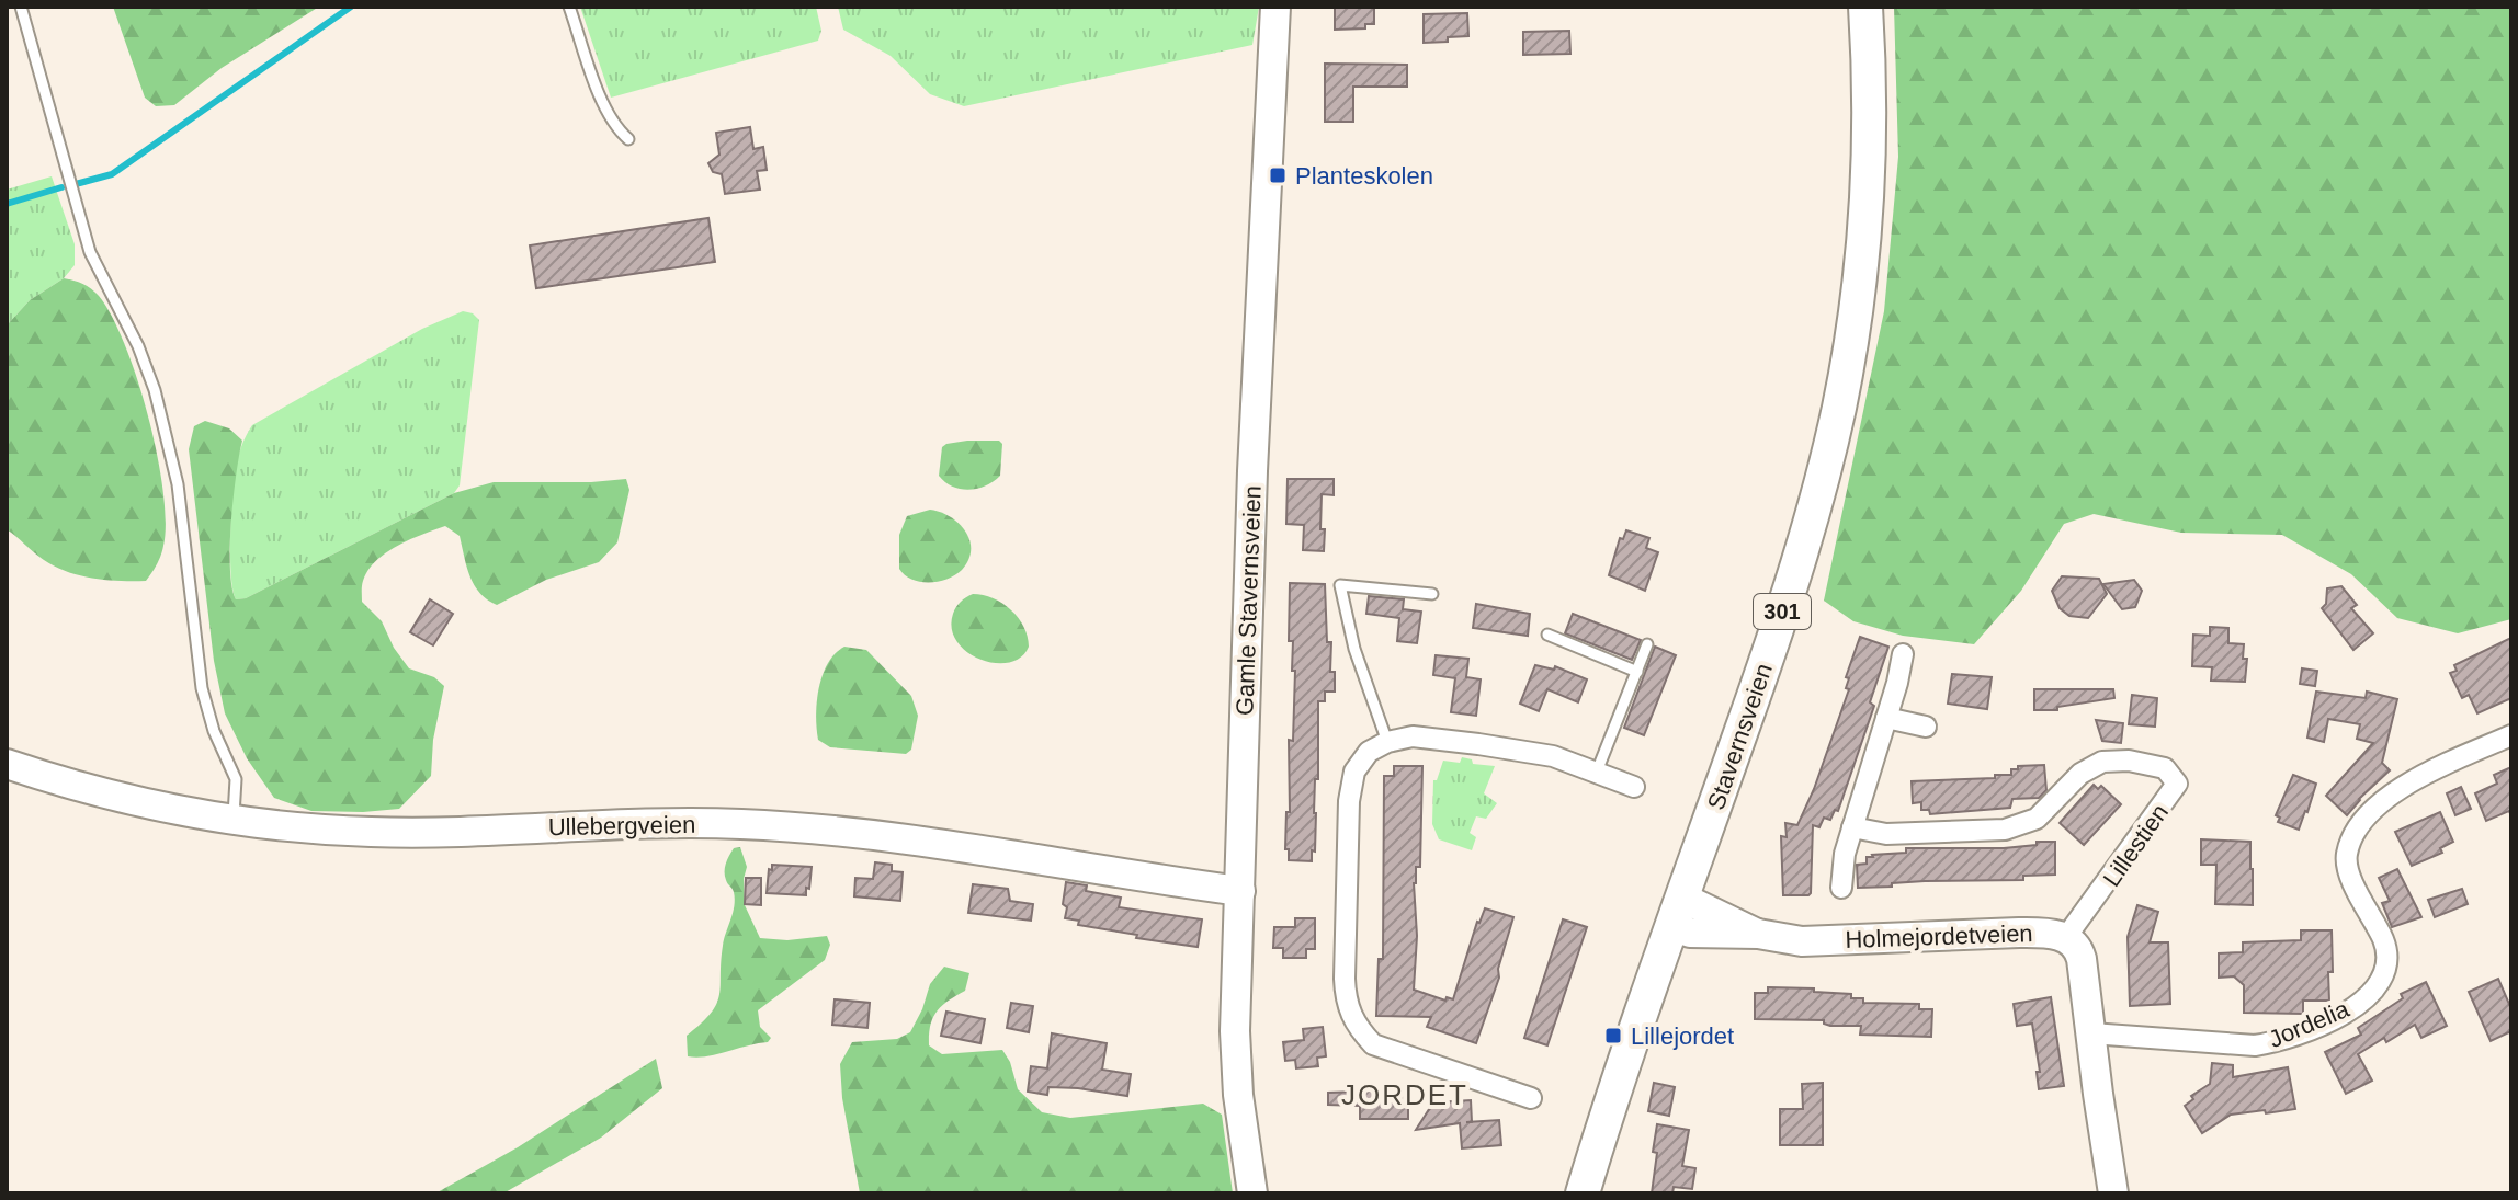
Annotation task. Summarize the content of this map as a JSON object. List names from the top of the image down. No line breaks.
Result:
{"streets":{"main road":["301","Stavernsveien"],"street":["Gamle Stavernsveien","Ullebergveien","Lillestien","Holmejordetveien","Jordelia"]},"crossings":[["Gamle Stavernsveien","Ullebergveien"],["Stavernsveien","Holmejordetveien"],["Lillestien","Holmejordetveien"],["Holmejordetveien","Jordelia"]],"districts":["JORDET"],"places":{"transit":["Planteskolen","Lillejordet"]}}
